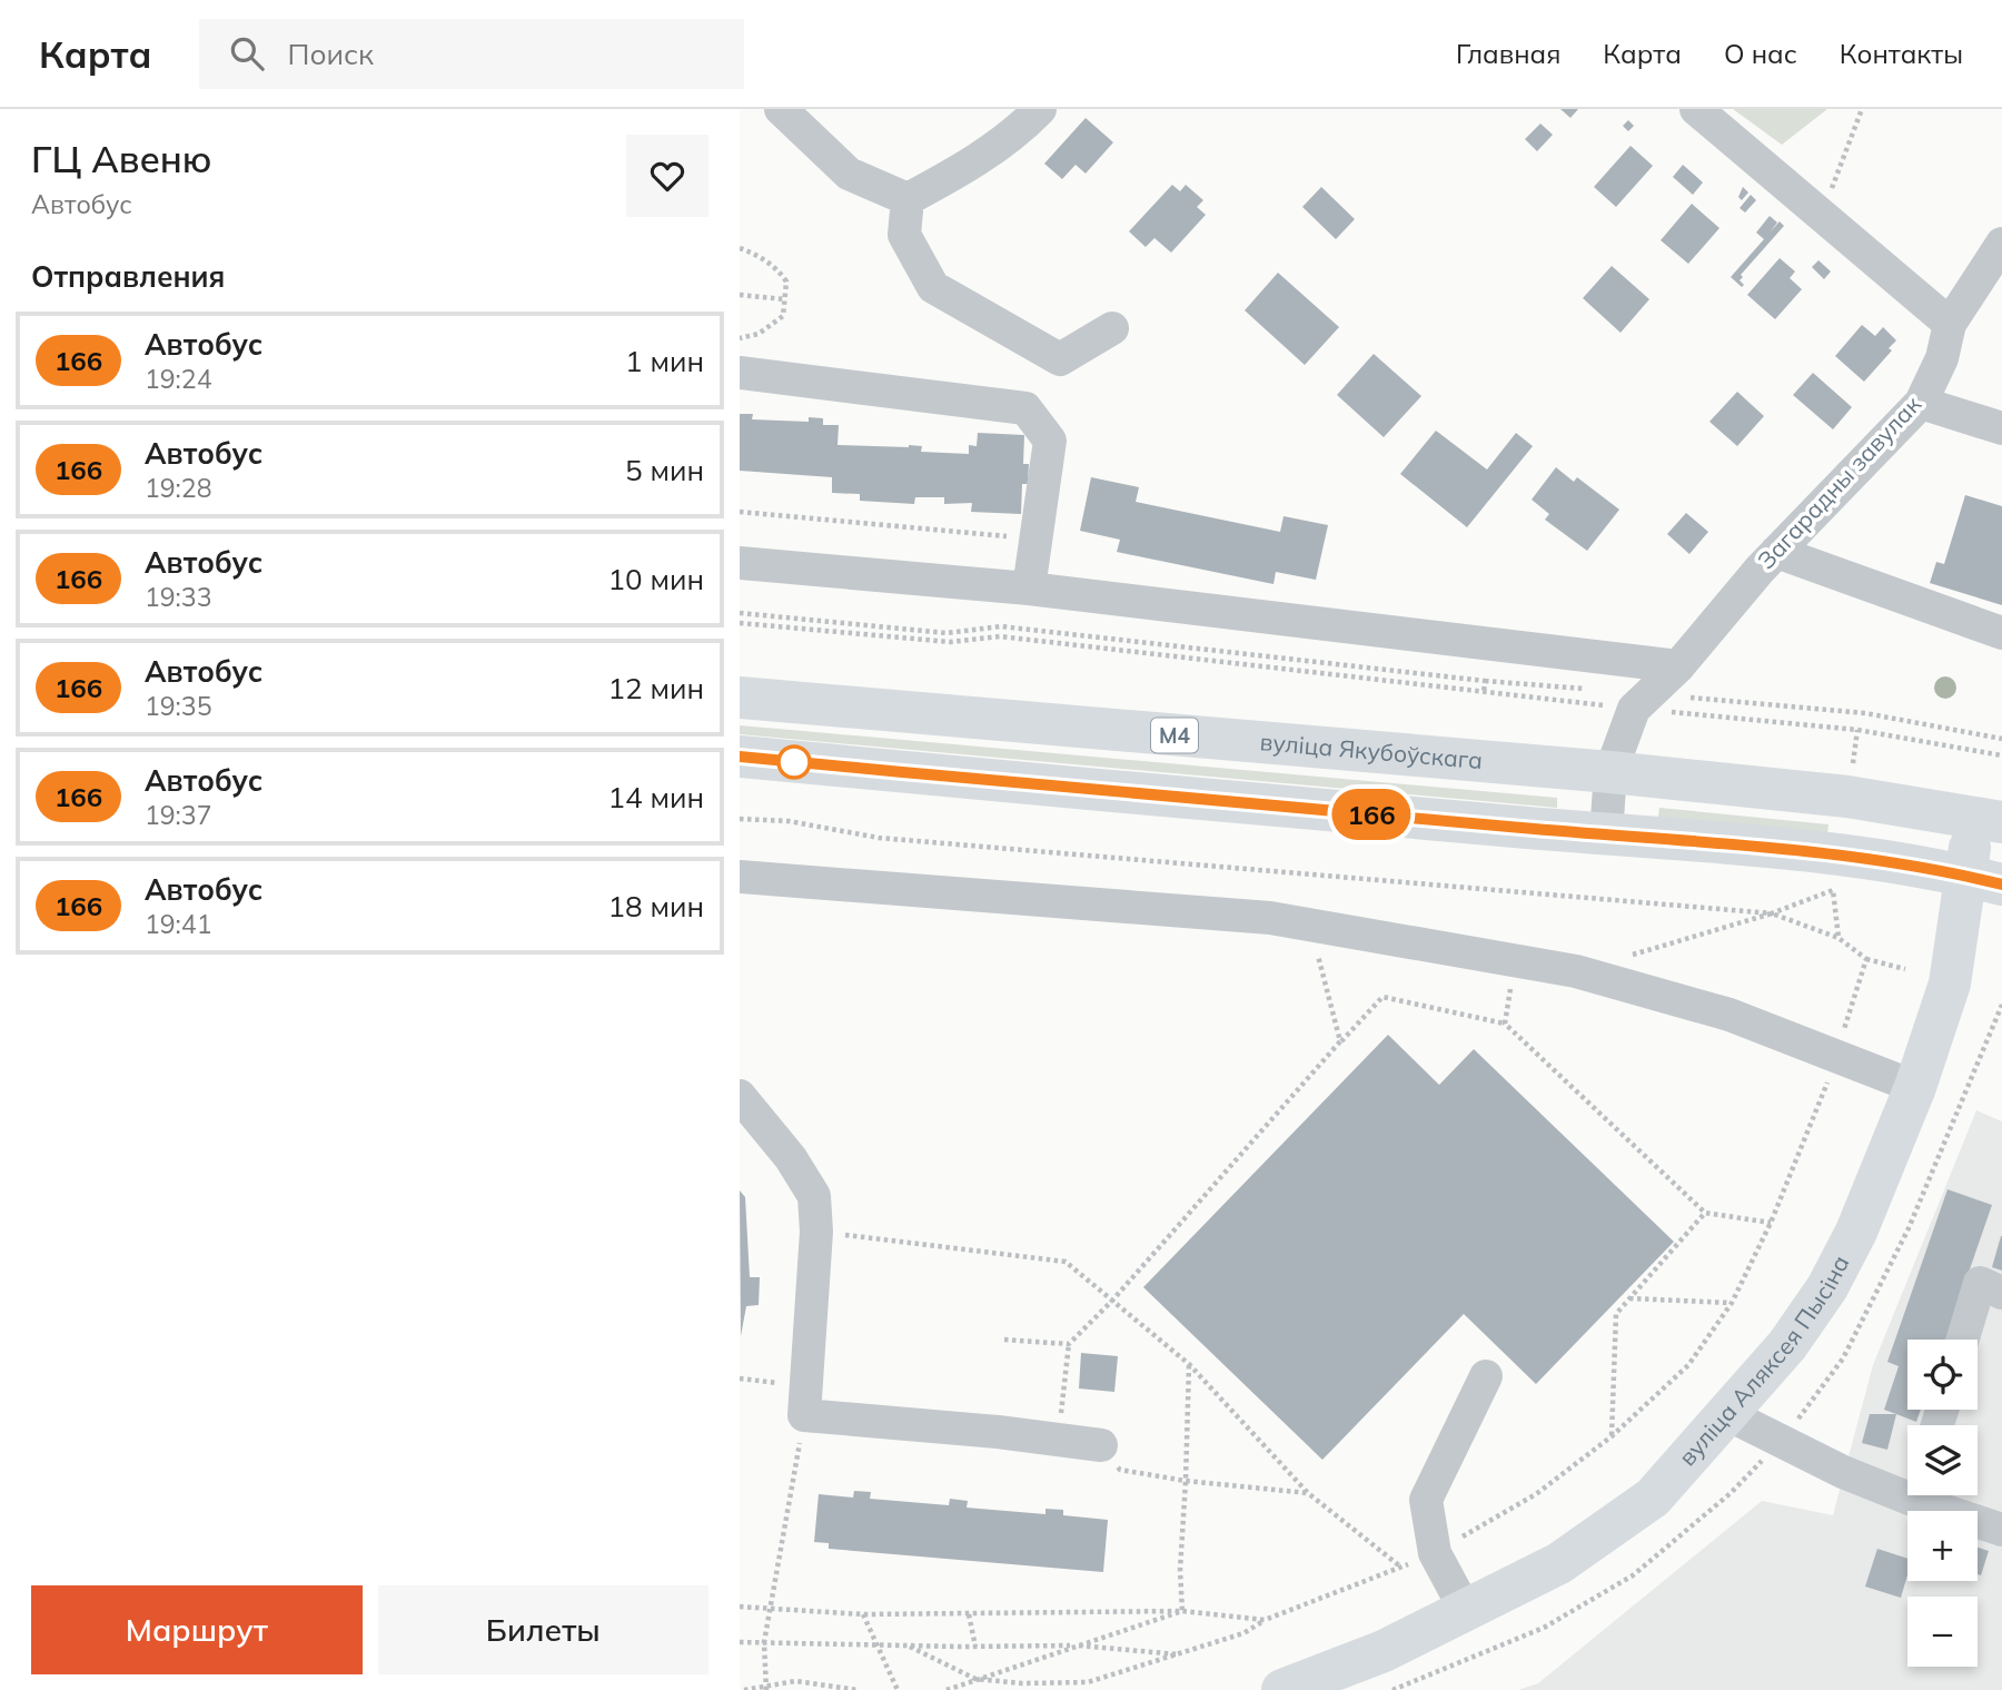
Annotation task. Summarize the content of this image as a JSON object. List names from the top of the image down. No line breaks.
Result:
{"streets":{"main road":["М4","вуліца Якубоўскага","вуліца Аляксея Пысіна"],"street":["Загарадны завулак"]},"crossings":[["Загарадны завулак","вуліца Якубоўскага"],["вуліца Якубоўскага","вуліца Аляксея Пысіна"]],"lines":["bus line 166"],"page":{"header":"Карта","search":"Поиск","nav":["Главная","Карта","О нас","Контакты"],"heading":[["ГЦ Авеню","Автобус"],"Отправления"],"on_map":"166","list":[{"mark":"166","name":"Автобус","note":"19:24","value":"1 мин"},{"mark":"166","name":"Автобус","note":"19:28","value":"5 мин"},{"mark":"166","name":"Автобус","note":"19:33","value":"10 мин"},{"mark":"166","name":"Автобус","note":"19:35","value":"12 мин"},{"mark":"166","name":"Автобус","note":"19:37","value":"14 мин"},{"mark":"166","name":"Автобус","note":"19:41","value":"18 мин"}],"map_buttons":["+","−"],"buttons":["Маршрут","Билеты"]}}
